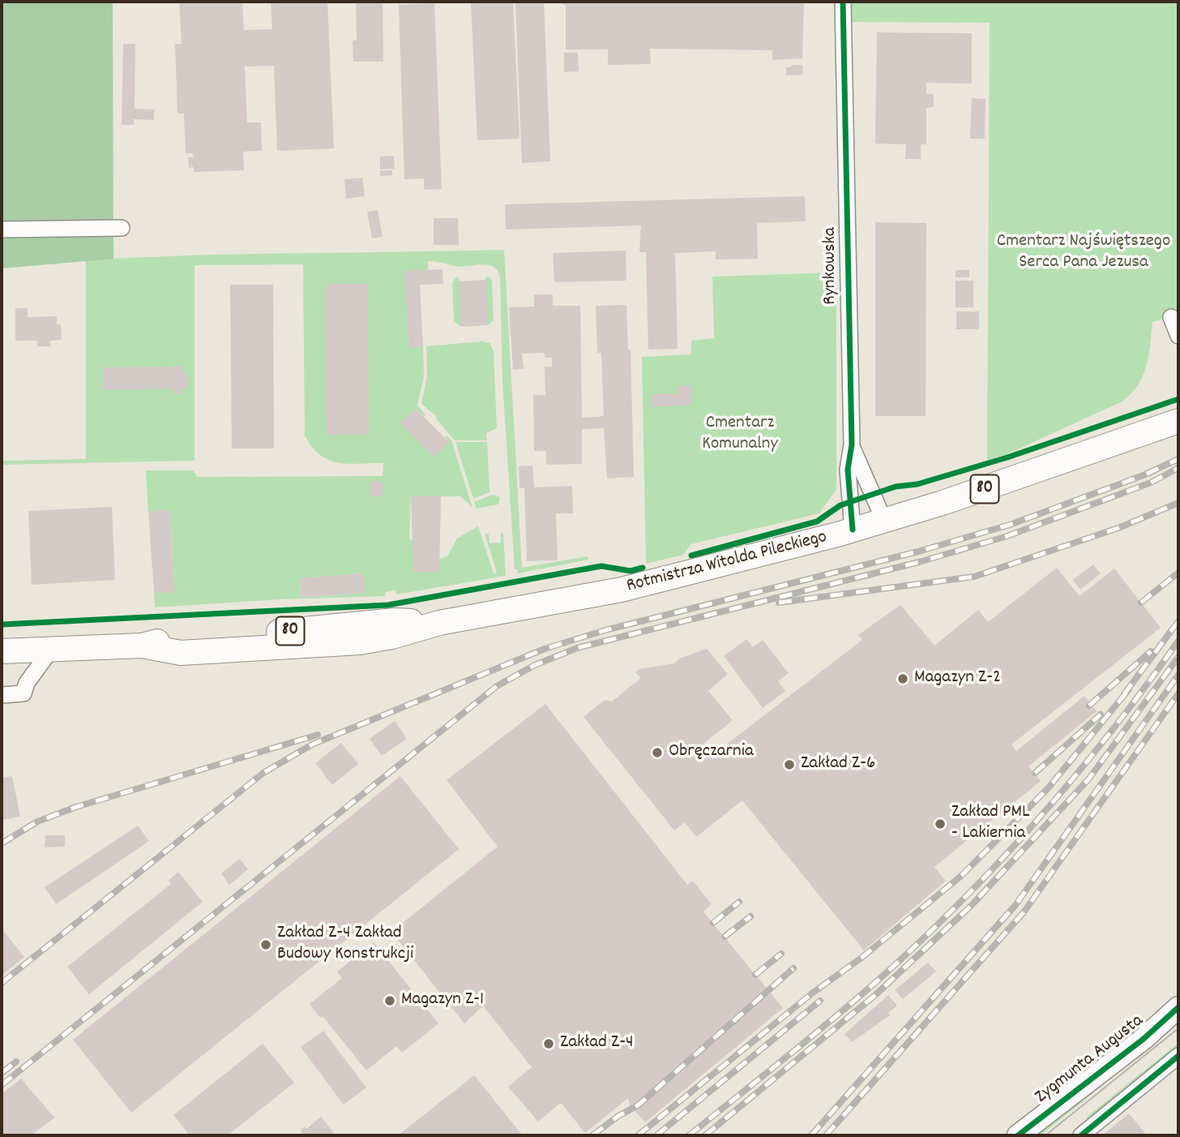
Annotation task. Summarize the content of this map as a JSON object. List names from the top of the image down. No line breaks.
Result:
{"streets":{"main road":["80","Rotmistrza Witolda Pileckiego"],"street":["Rynkowska","Zygmunta Augusta"]},"crossings":[["Rynkowska","Rotmistrza Witolda Pileckiego"]],"parks":["Cmentarz Najświętszego Serca Pana Jezusa","Cmentarz Komunalny"],"places":["Magazyn Z-2","Obręczarnia","Zakład Z-6","Zakład PML - Lakiernia","Zakład Z-4 Zakład Budowy Konstrukcji","Magazyn Z-1","Zakład Z-4"]}
